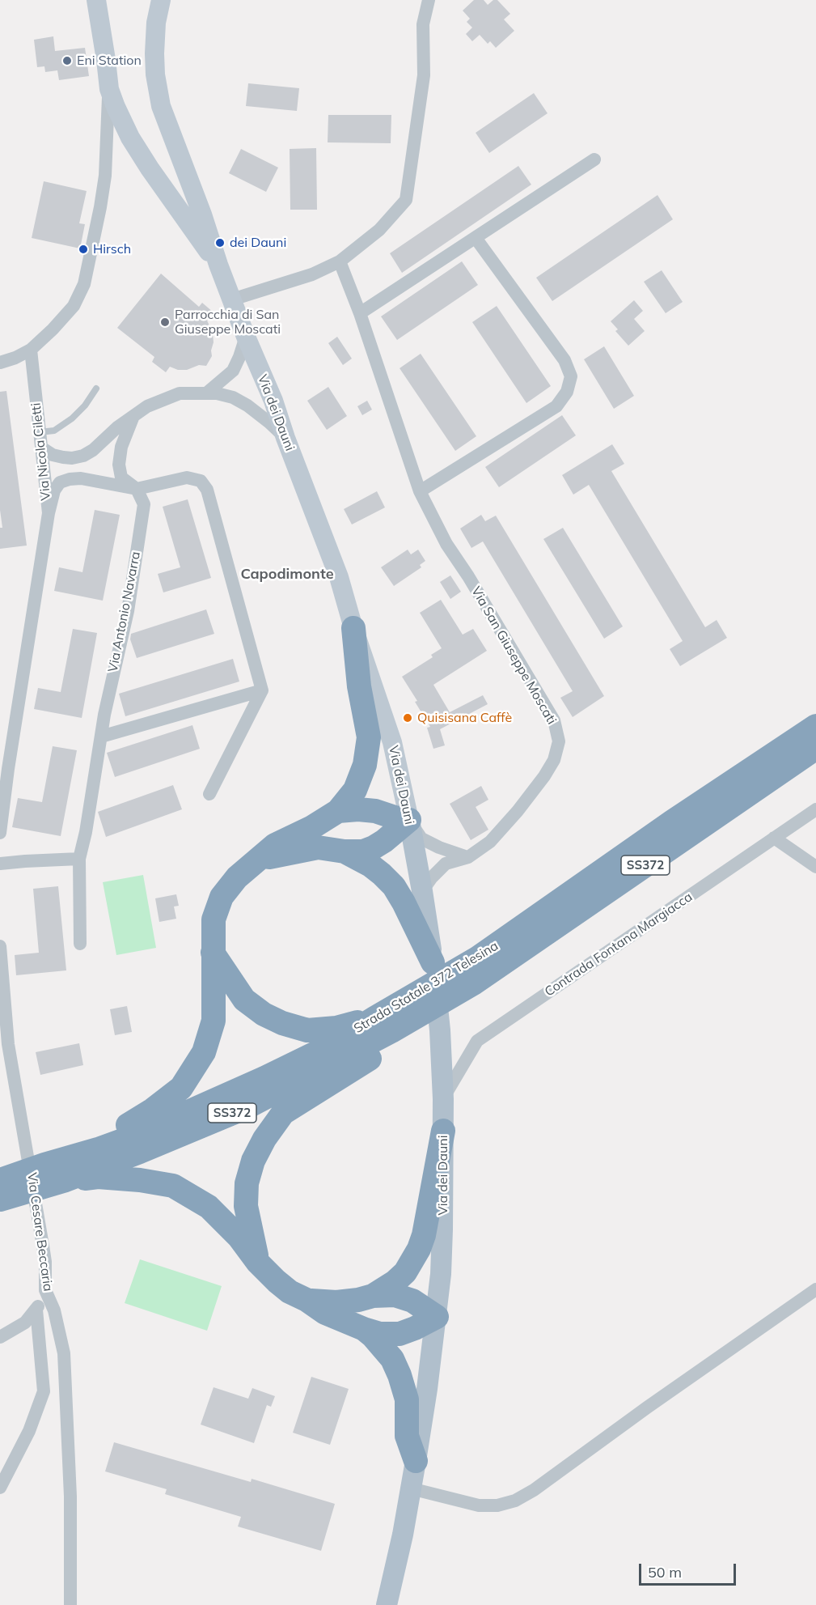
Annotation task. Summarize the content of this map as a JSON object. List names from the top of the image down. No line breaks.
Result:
{"streets":{"highway":["SS372","Strada Statale 372 Telesina"],"main road":["Via dei Dauni"],"street":["Via Nicola Ciletti","Via Antonio Navarra","Via San Giuseppe Moscati","Contrada Fontana Margiacca","Via Cesare Beccaria"]},"crossings":[["Via dei Dauni","Via San Giuseppe Moscati"],["Via dei Dauni","Contrada Fontana Margiacca"]],"districts":["Capodimonte"],"places":["Eni Station","dei Dauni","Hirsch","Parrocchia di San Giuseppe Moscati","Quisisana Caffè"],"scale_bar":"50 m"}
